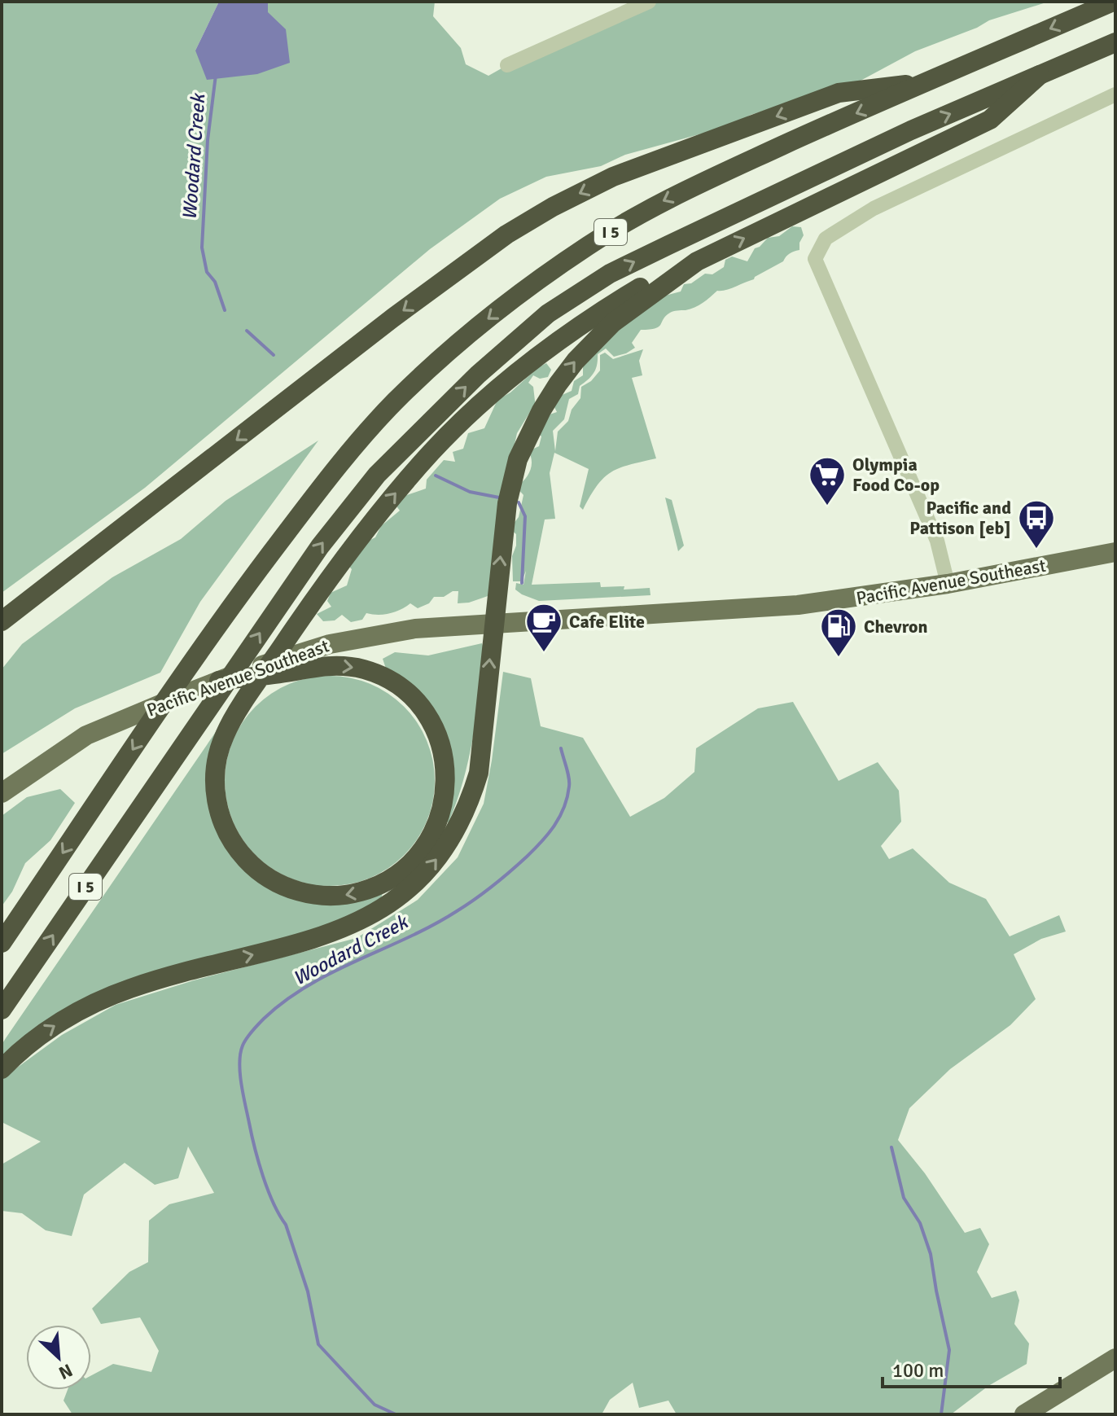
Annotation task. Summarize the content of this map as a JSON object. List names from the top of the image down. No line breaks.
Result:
{"streets":{"highway":["I 5"],"main road":["Pacific Avenue Southeast"]},"water":["Woodard Creek"],"places":{"supermarket":["Olympia Food Co-op"],"bus stop":["Pacific and Pattison [eb]"],"cafe":["Cafe Elite"],"fuel station":["Chevron"]},"scale_bar":"100 m","north":"bottom right"}
